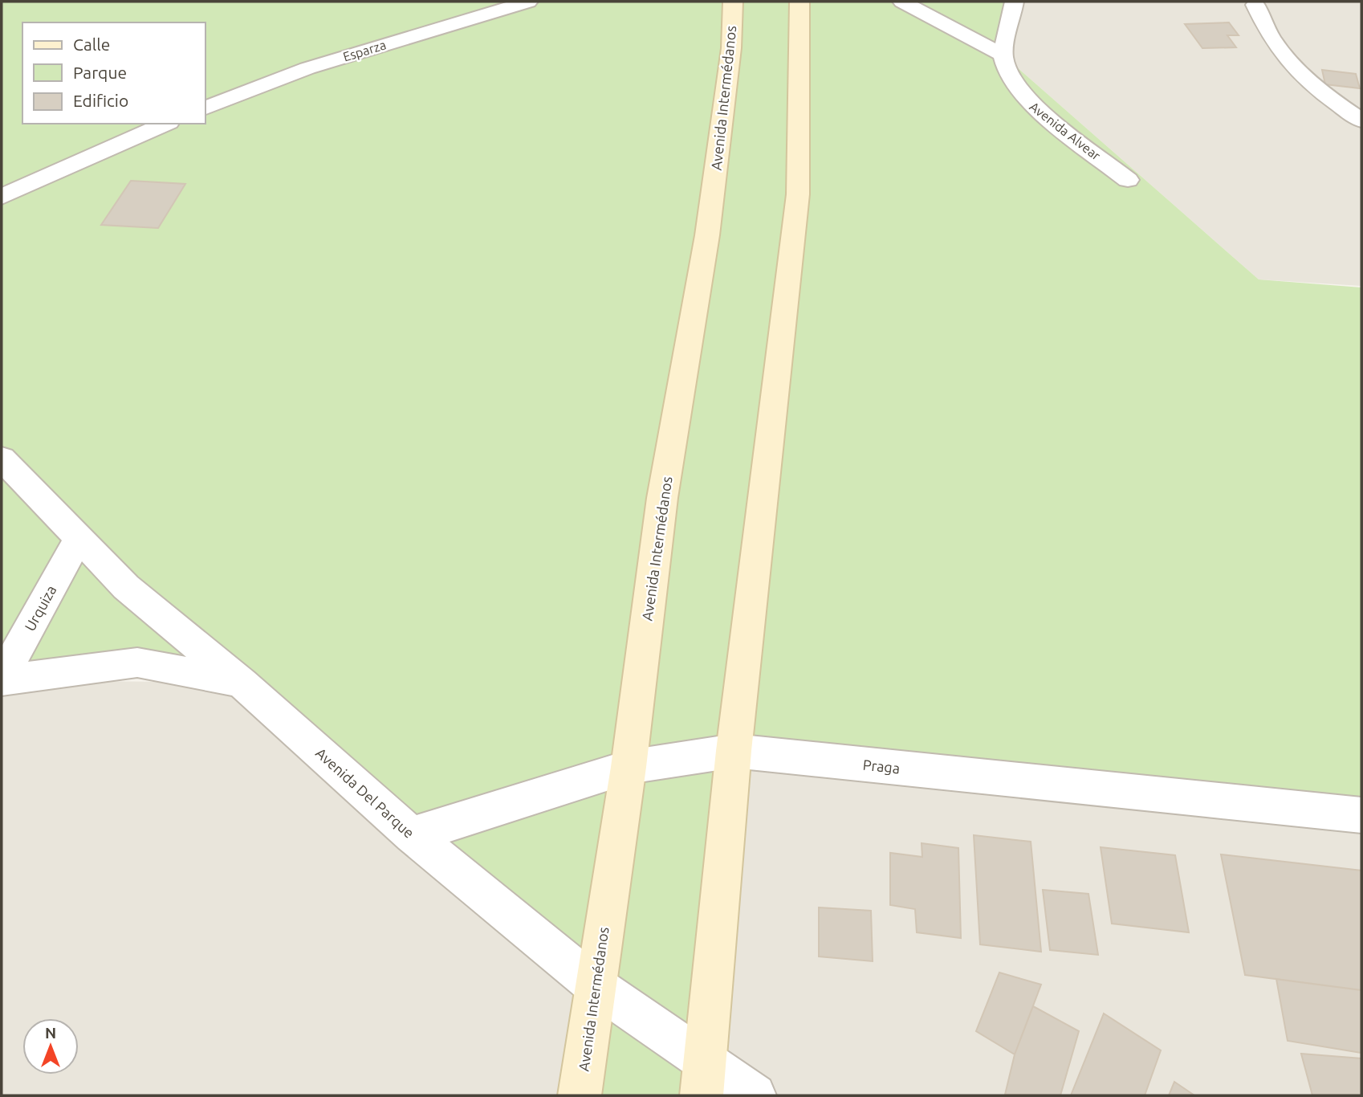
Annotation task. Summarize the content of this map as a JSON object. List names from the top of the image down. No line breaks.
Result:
{"streets":{"main road":["Avenida Intermédanos"],"street":["Esparza","Avenida Alvear","Urquiza","Praga","Avenida Del Parque"]},"crossings":[["Avenida Intermédanos","Praga"],["Avenida Intermédanos","Avenida Del Parque"],["Urquiza","Avenida Del Parque"],["Praga","Avenida Del Parque"]],"legend":["Calle","Parque","Edificio"],"north":"top"}
